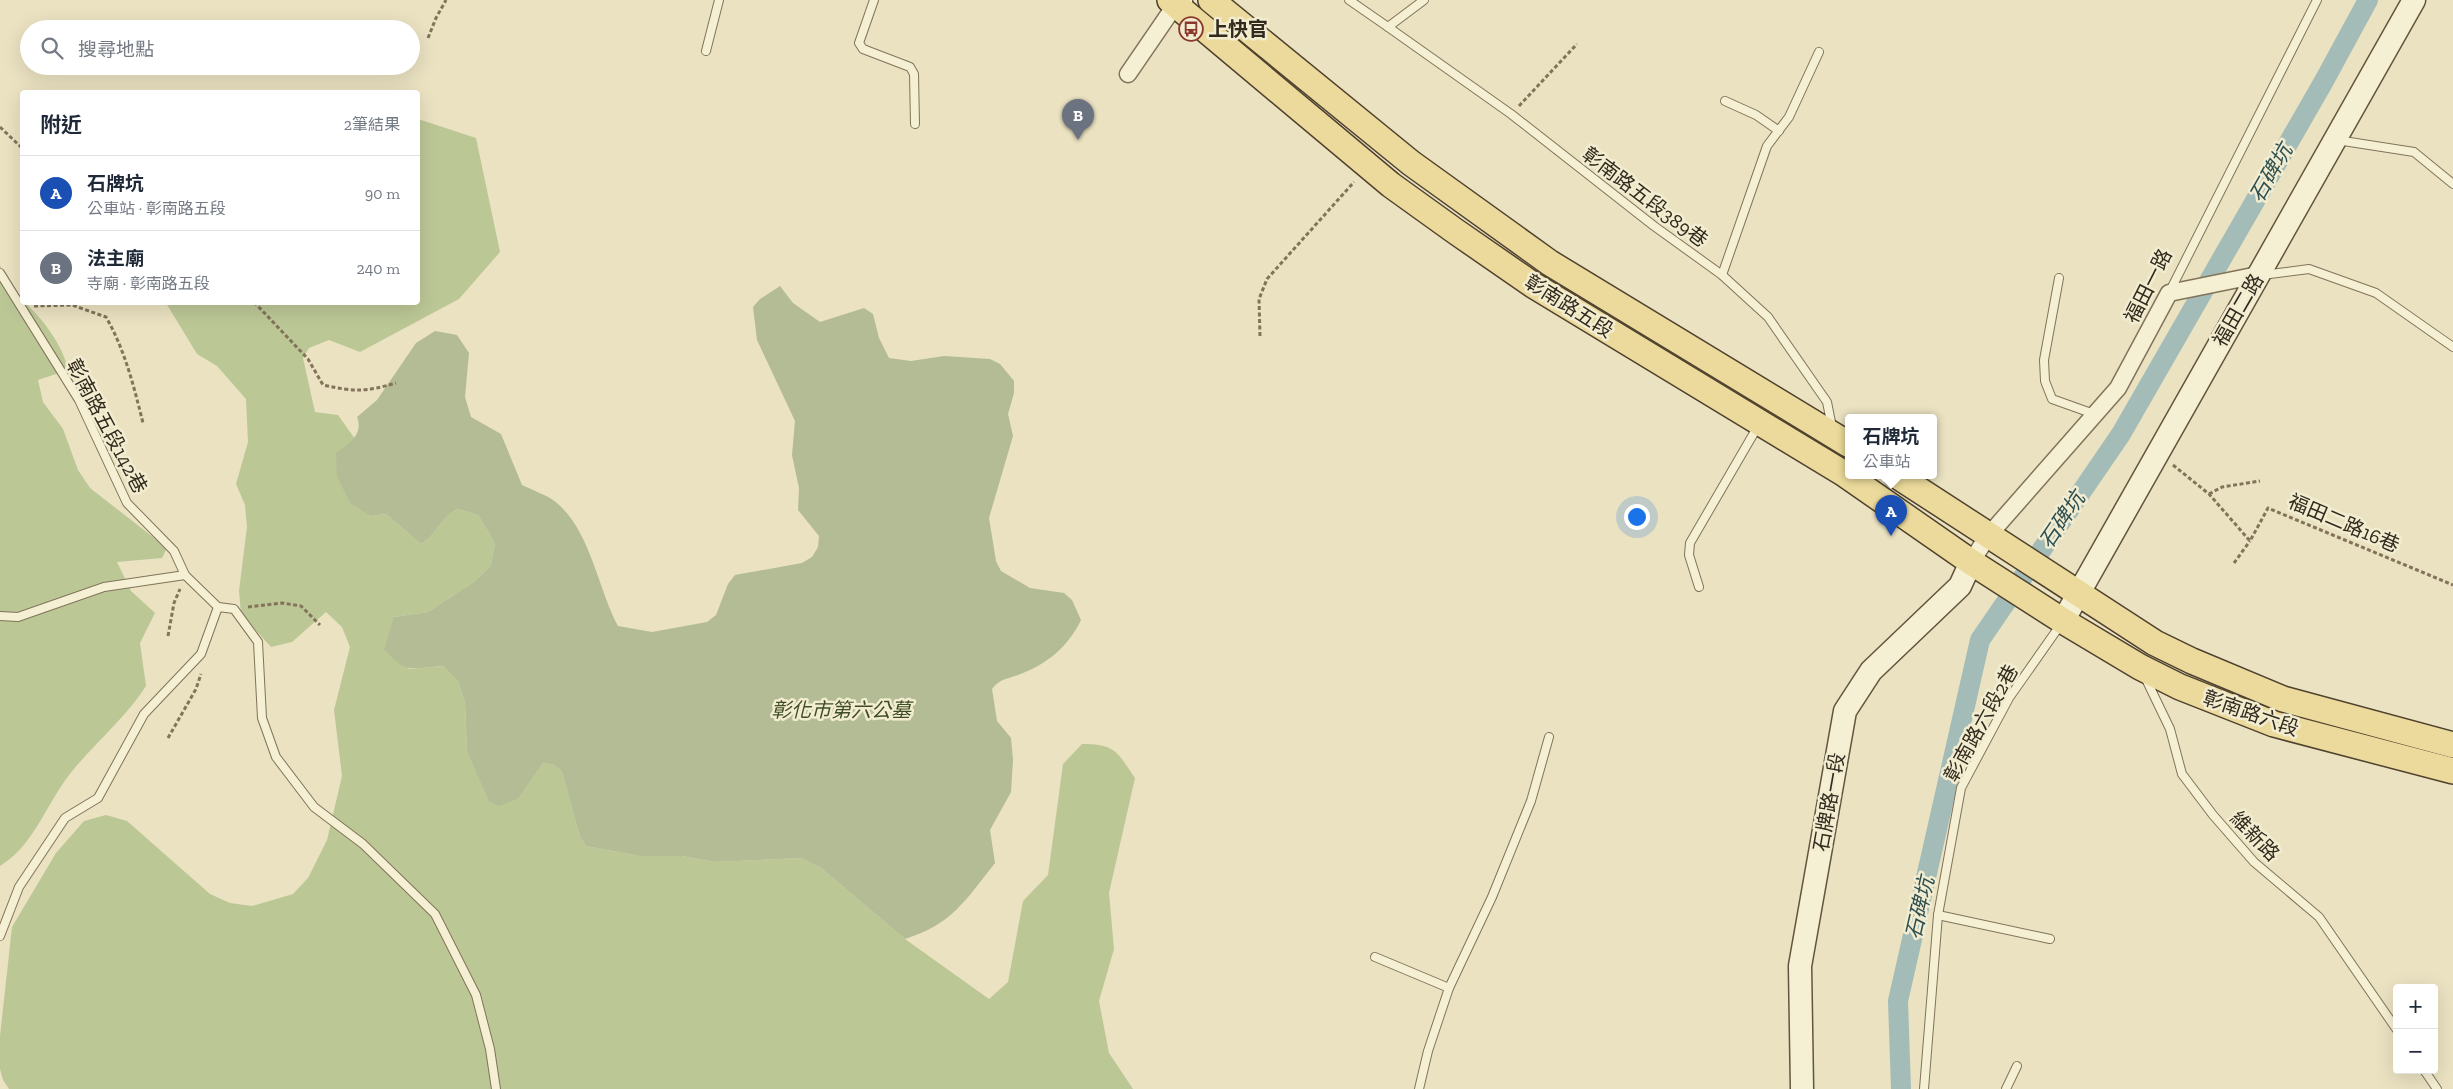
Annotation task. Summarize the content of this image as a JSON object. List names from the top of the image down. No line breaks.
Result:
{"streets":{"main road":["彰南路五段","彰南路六段"],"street":["福田一路","福田二路","石牌路一段"],"lane":["彰南路五段389巷","彰南路五段142巷","彰南路六段2巷","維新路"],"path":["福田二路16巷"]},"crossings":[["彰南路五段389巷","彰南路五段"],["福田一路","彰南路五段"],["福田一路","彰南路六段"],["福田一路","石牌路一段"],["彰南路五段","福田二路"],["彰南路五段","彰南路六段"],["彰南路五段","彰南路六段2巷"],["彰南路五段","石牌路一段"],["福田二路","彰南路六段"],["福田二路","彰南路六段2巷"],["彰南路六段","彰南路六段2巷"],["彰南路六段","維新路"]],"water":["石碑坑"],"parks":["彰化市第六公墓"],"places":{"bus stop":["上快官"]},"page":{"search":"搜尋地點","heading":["附近","2筆結果"],"pins":["B","A"],"list":[{"mark":"A","name":"石牌坑","note":"公車站 · 彰南路五段","value":"90 m"},{"mark":"B","name":"法主廟","note":"寺廟 · 彰南路五段","value":"240 m"}],"popup":["石牌坑","公車站"],"map_buttons":["+","−"]}}
